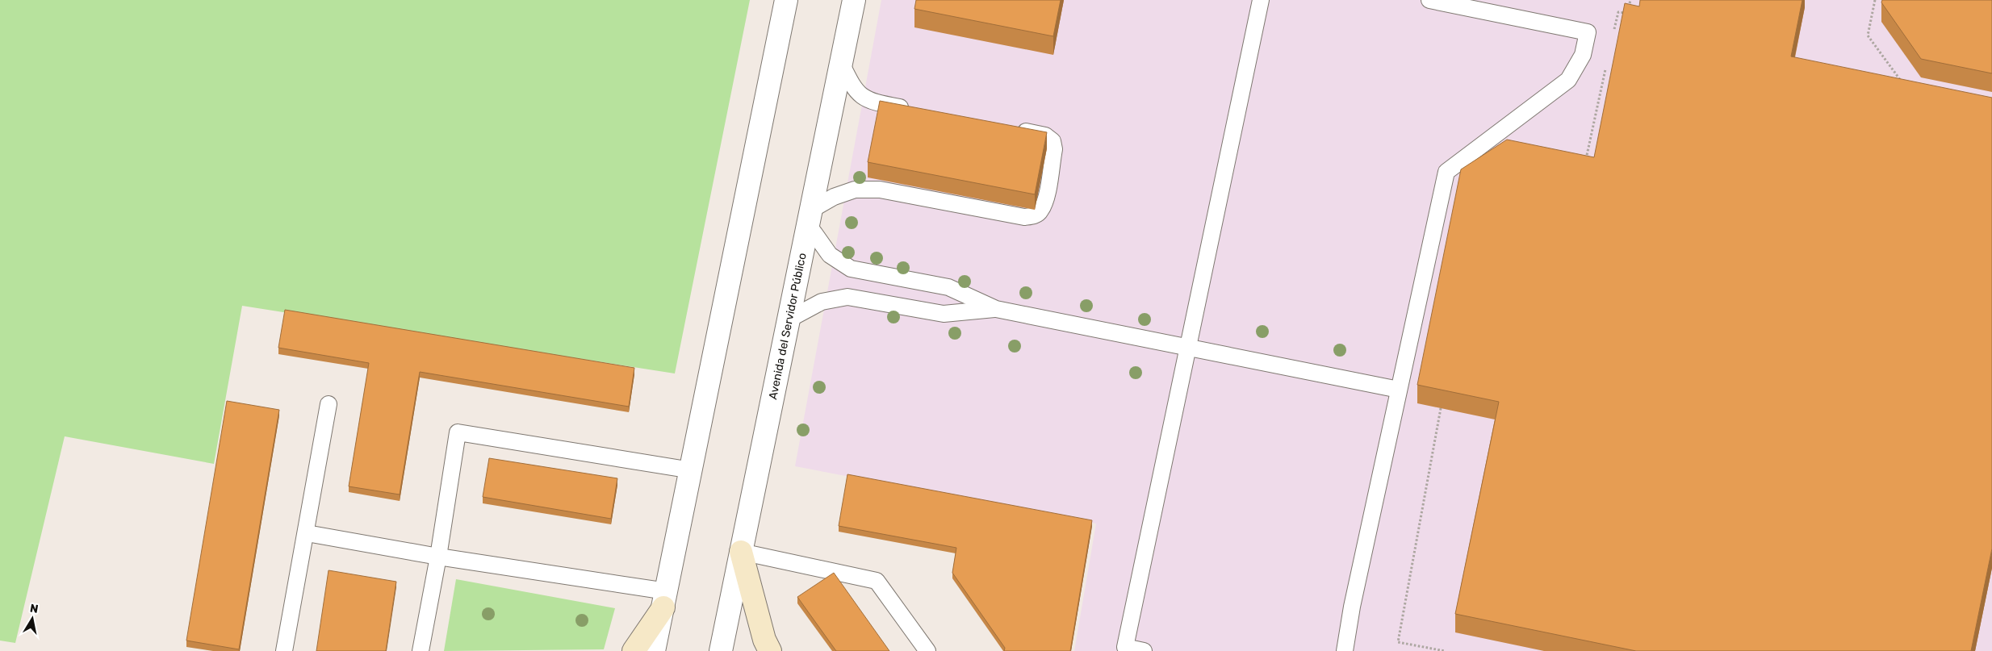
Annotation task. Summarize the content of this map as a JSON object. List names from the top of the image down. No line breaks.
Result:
{"streets":{"street":["Avenida del Servidor Público"]},"north":"top"}
